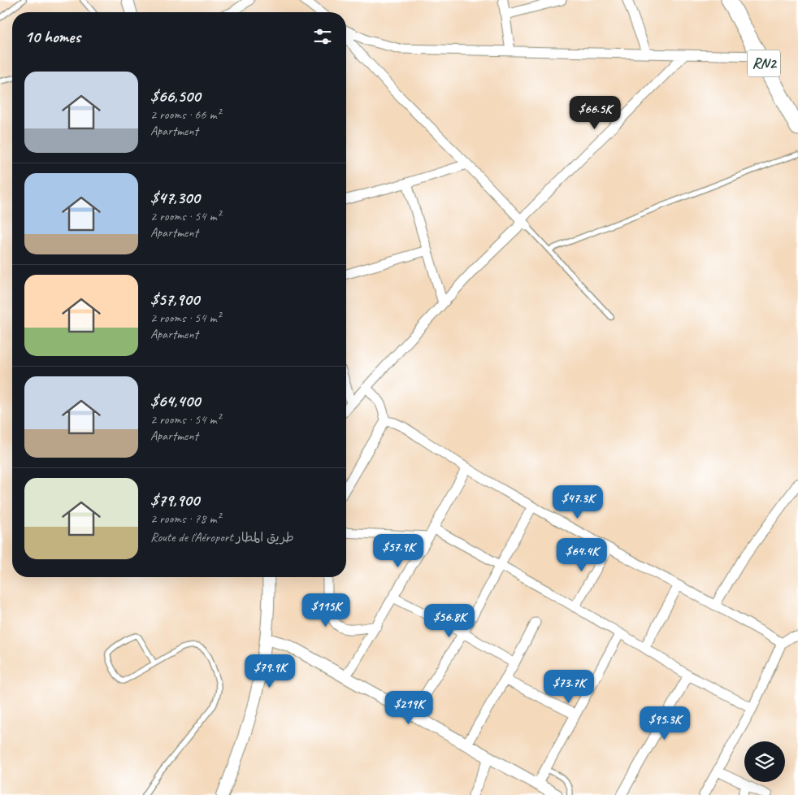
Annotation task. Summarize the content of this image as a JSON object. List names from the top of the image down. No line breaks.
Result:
{"streets":{"highway":["RN2"]},"page":{"heading":"10 homes","list":[{"name":"$66,500","note":"2 rooms · 66 m² · Apartment"},{"name":"$47,300","note":"2 rooms · 54 m² · Apartment"},{"name":"$57,900","note":"2 rooms · 54 m² · Apartment"},{"name":"$64,400","note":"2 rooms · 54 m² · Apartment"},{"name":"$79,900","note":"2 rooms · 78 m² · Route de l'Aéroport طريق المطار"}],"price":["$66.5K","$47.3K","$57.9K","$64.4K","$115K","$56.8K","$79.9K","$73.7K","$219K","$95.3K"]}}
